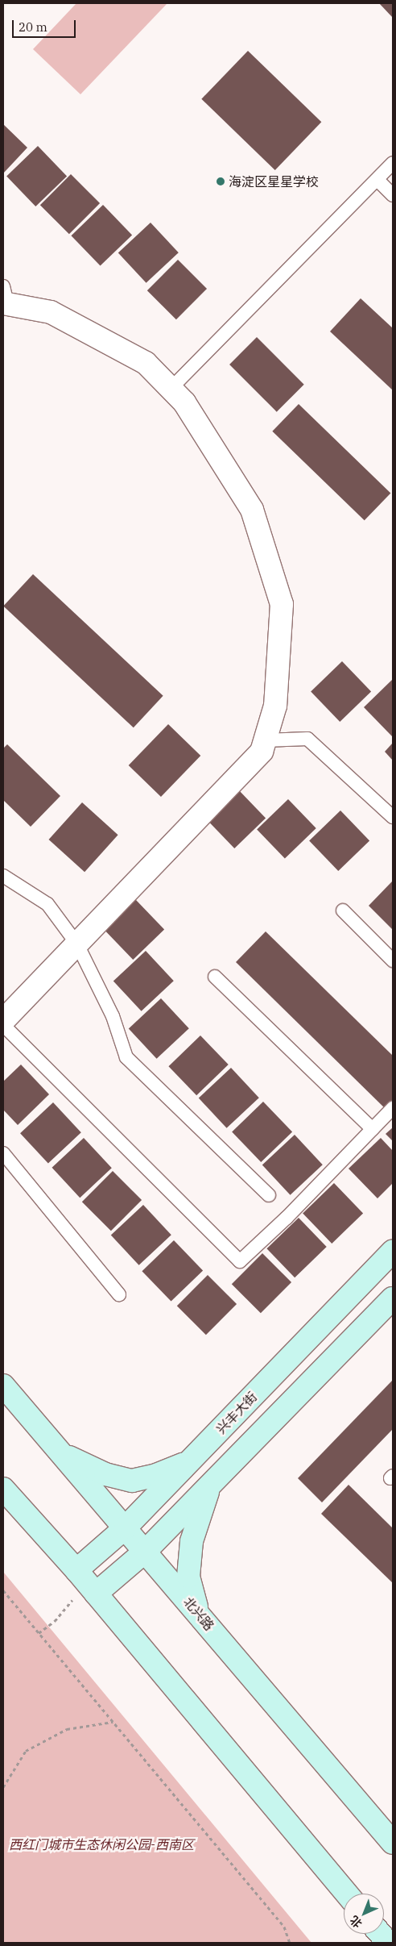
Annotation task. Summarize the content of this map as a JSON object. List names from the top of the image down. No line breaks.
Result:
{"streets":{"main road":["兴丰大街","北兴路"]},"crossings":[["兴丰大街","北兴路"]],"parks":["西红门城市生态休闲公园-西南区"],"places":["海淀区星星学校"],"scale_bar":"20 m","north":"bottom left"}
